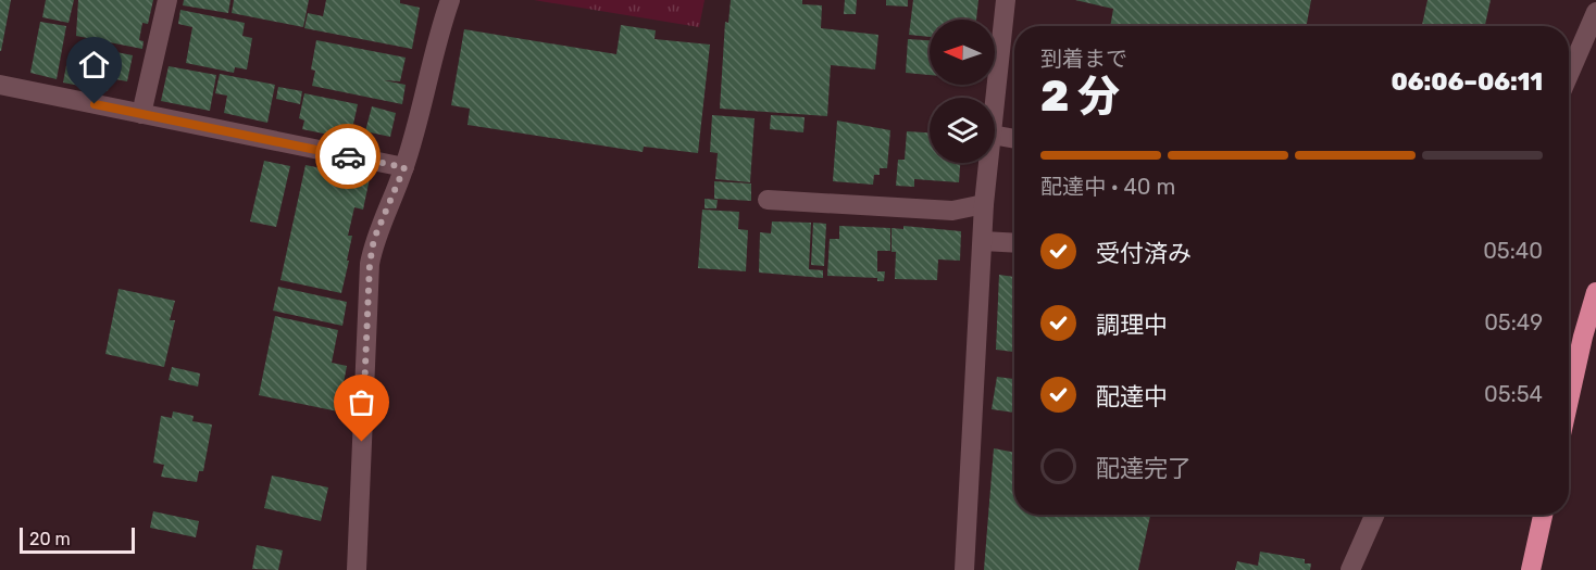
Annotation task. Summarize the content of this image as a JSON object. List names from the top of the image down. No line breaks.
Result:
{"scale_bar":"20 m","north":"left","page":{"heading":["2 分","到着まで","06:06–06:11"],"bar":"配達中 · 40 m","list":[["受付済み","05:40"],["調理中","05:49"],["配達中","05:54"],"配達完了"],"scale":"20 m"}}
